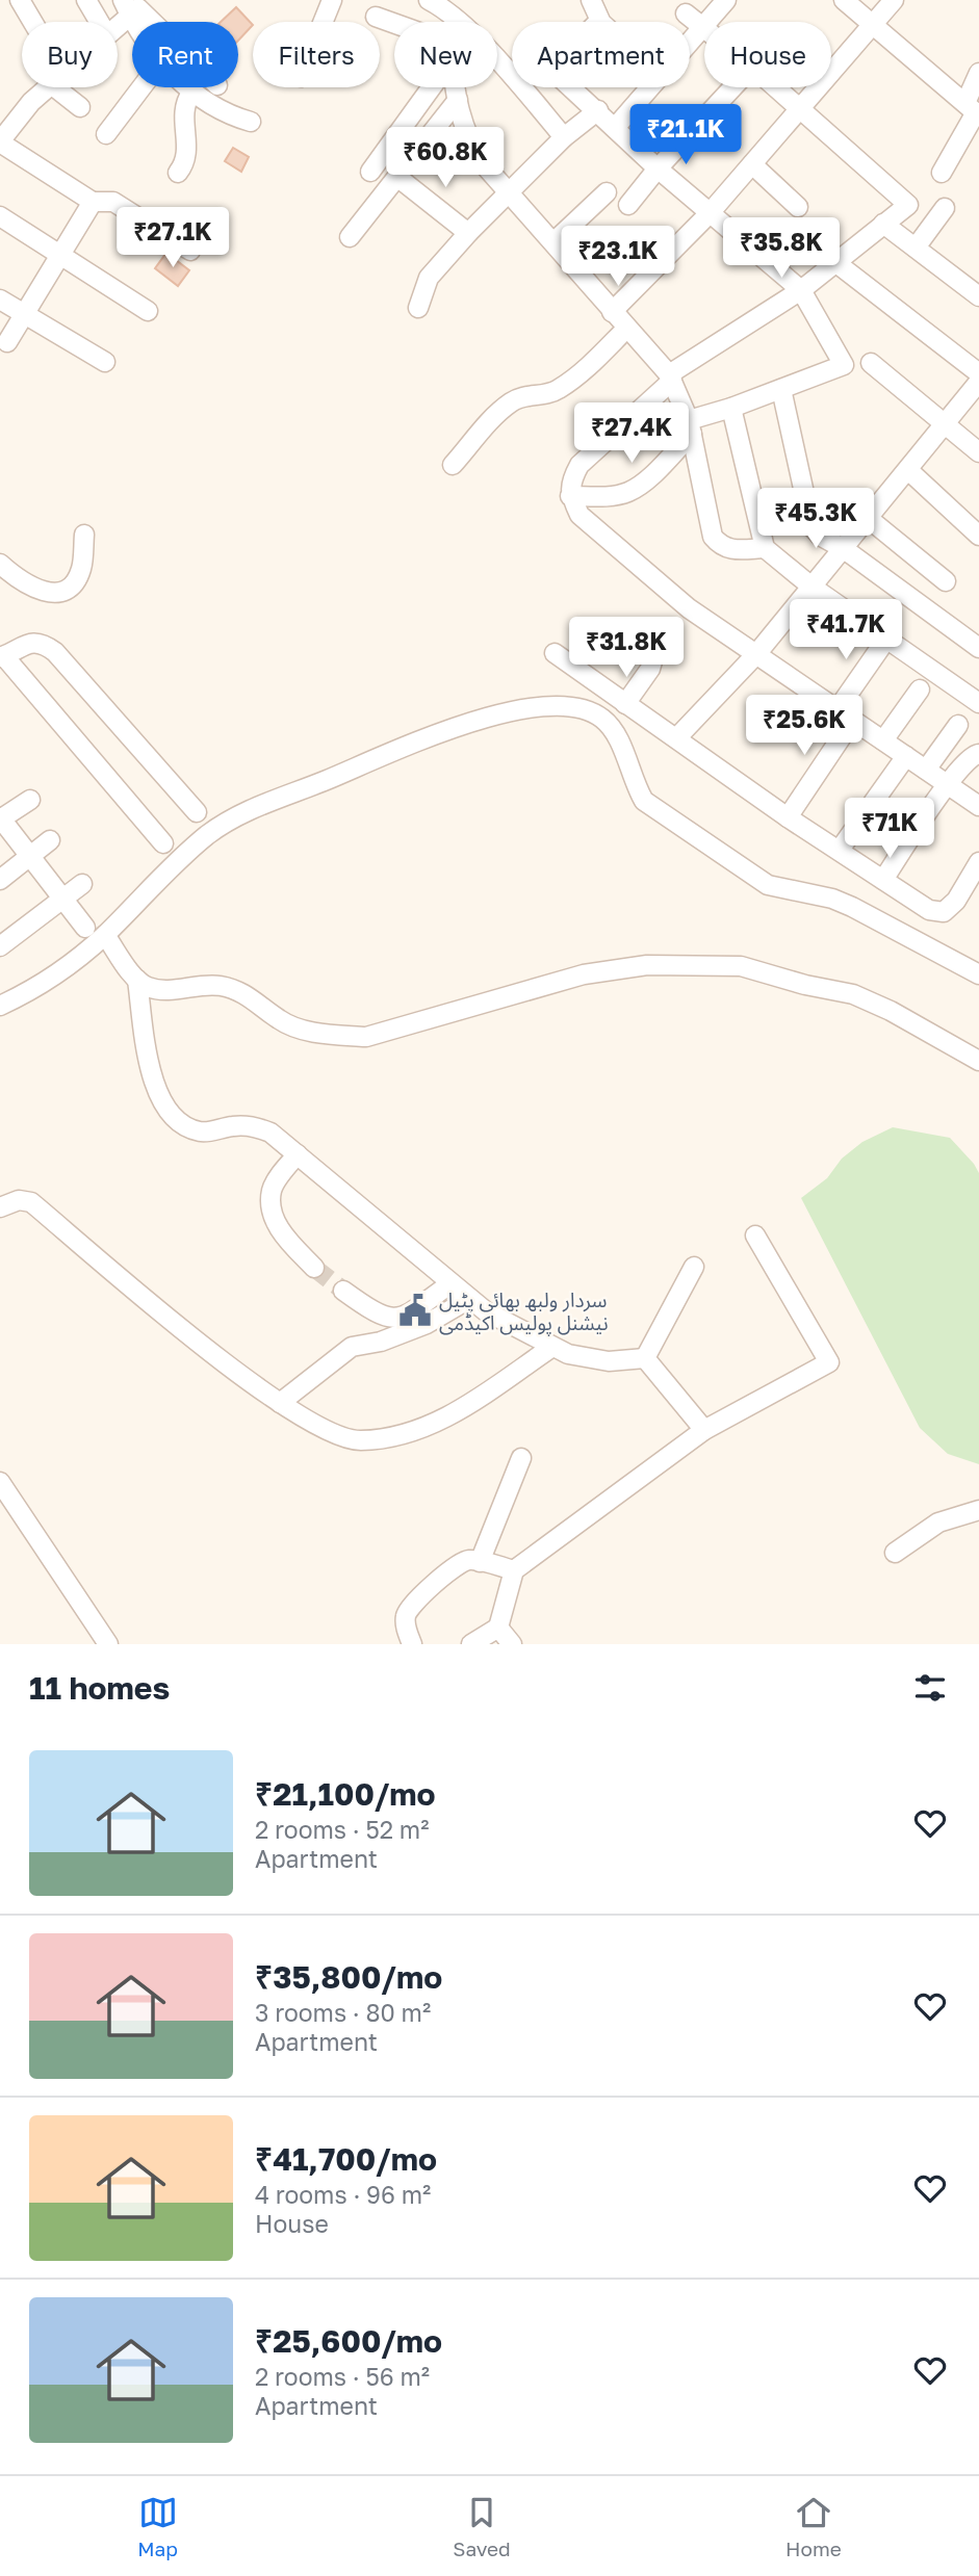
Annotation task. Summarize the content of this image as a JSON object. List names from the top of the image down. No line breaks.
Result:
{"places":{"public building":["سردار ولبھ بھائی پٹیل نیشنل پولیس اکیڈمی"]},"page":{"chip":["Buy","Rent","Filters","New","Apartment","House"],"price":["₹21.1K","₹60.8K","₹27.1K","₹35.8K","₹23.1K","₹27.4K","₹45.3K","₹41.7K","₹31.8K","₹25.6K","₹71K"],"heading":"11 homes","list":[{"name":"₹21,100/mo","note":"2 rooms · 52 m² · Apartment"},{"name":"₹35,800/mo","note":"3 rooms · 80 m² · Apartment"},{"name":"₹41,700/mo","note":"4 rooms · 96 m² · House"},{"name":"₹25,600/mo","note":"2 rooms · 56 m² · Apartment"}],"tabs":["Map","Saved","Home"]}}
